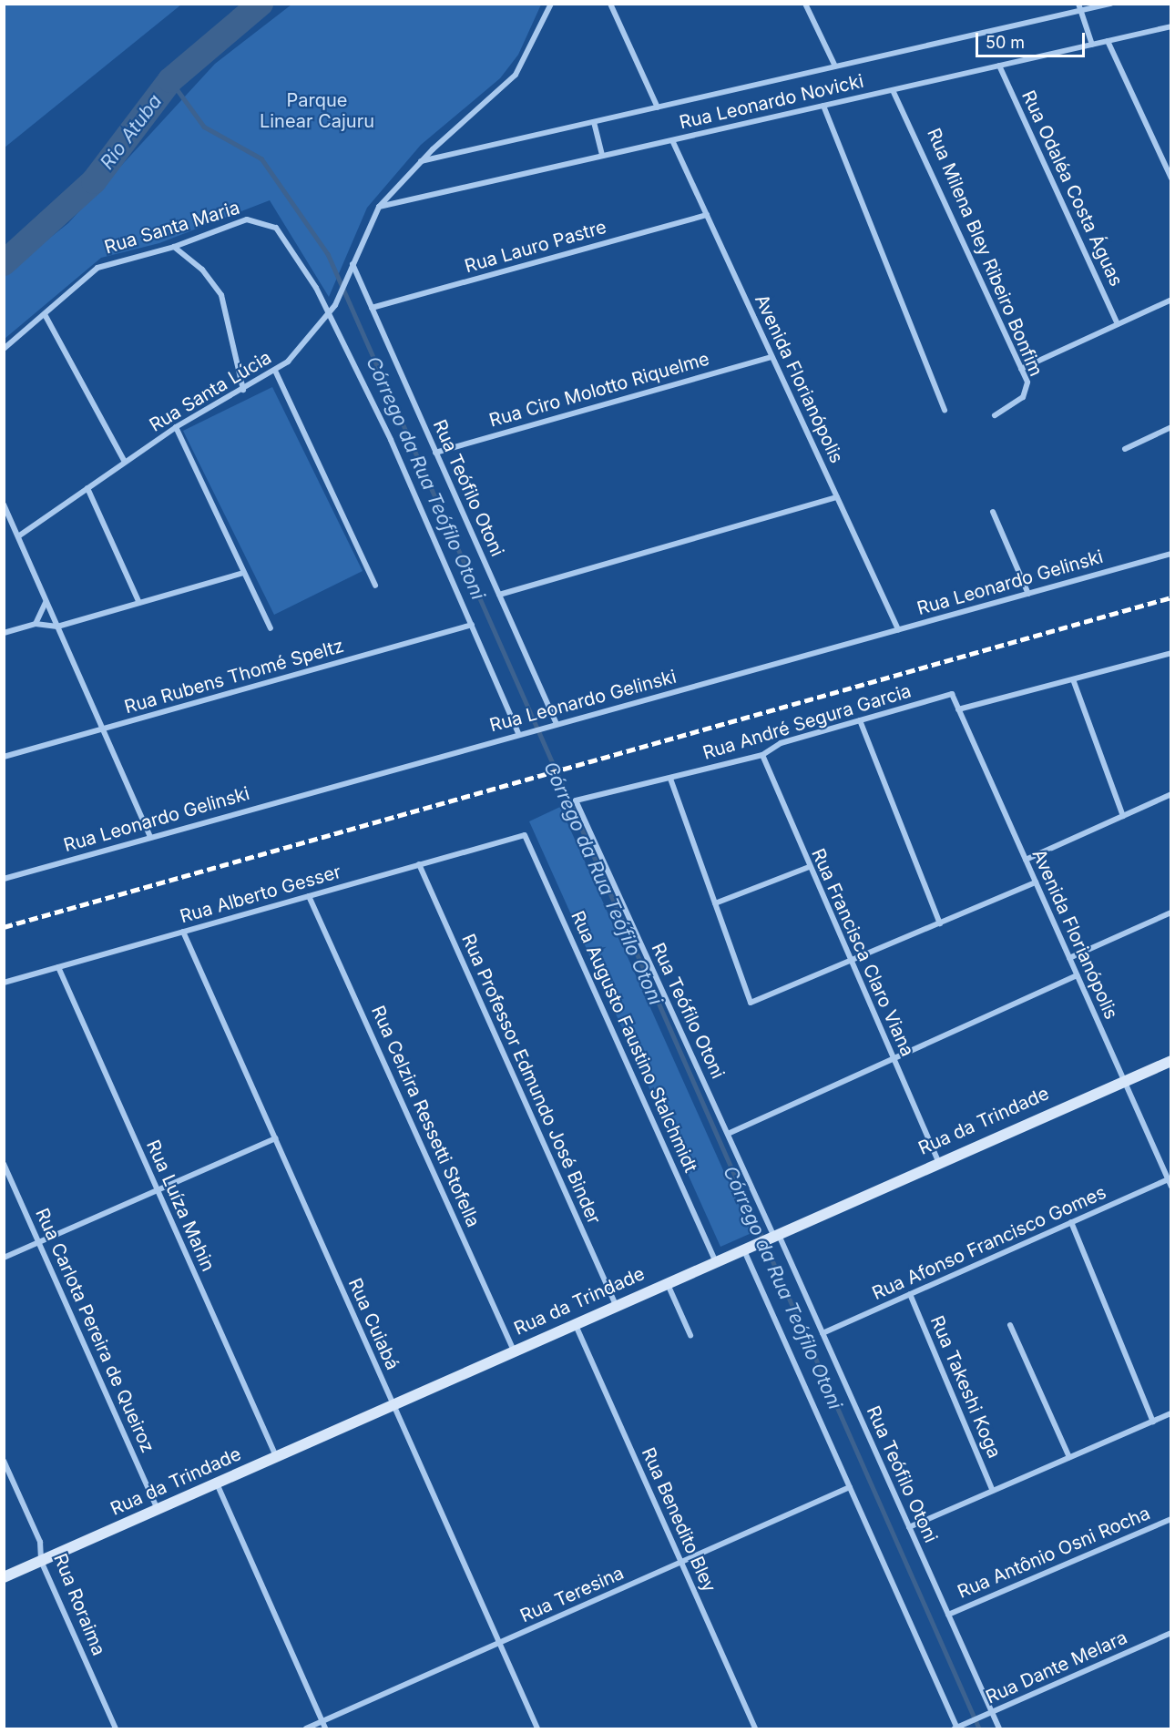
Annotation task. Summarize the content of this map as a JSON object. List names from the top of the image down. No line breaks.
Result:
{"streets":{"main road":["Rua da Trindade"],"street":["Rua Leonardo Novicki","Rua Odaléa Costa Águas","Rua Santa Maria","Rua Lauro Pastre","Rua Milena Bley Ribeiro Bonfim","Avenida Florianópolis","Rua Ciro Molotto Riquelme","Rua Santa Lúcia","Rua Teófilo Otoni","Rua Leonardo Gelinski","Rua Rubens Thomé Speltz","Rua André Segura Garcia","Rua Alberto Gesser","Rua Francisca Claro Viana","Rua Augusto Faustino Stalchmidt","Rua Professor Edmundo José Binder","Rua Celzira Ressetti Stofella","Rua Luíza Mahin","Rua Afonso Francisco Gomes","Rua Cuiabá","Rua Carlota Pereira de Queiroz","Rua Takeshi Koga","Rua Benedito Bley","Rua Antônio Osni Rocha","Rua Teresina","Rua Roraima","Rua Dante Melara"]},"crossings":[["Rua Leonardo Novicki","Rua Odaléa Costa Águas"],["Rua Leonardo Novicki","Rua Milena Bley Ribeiro Bonfim"],["Rua Leonardo Novicki","Avenida Florianópolis"],["Rua Leonardo Novicki","Rua Santa Lúcia"],["Rua Santa Maria","Rua Santa Lúcia"],["Rua Lauro Pastre","Avenida Florianópolis"],["Rua Lauro Pastre","Rua Teófilo Otoni"],["Avenida Florianópolis","Rua Ciro Molotto Riquelme"],["Avenida Florianópolis","Rua Leonardo Gelinski"],["Avenida Florianópolis","Rua André Segura Garcia"],["Avenida Florianópolis","Rua da Trindade"],["Avenida Florianópolis","Rua Afonso Francisco Gomes"],["Rua Ciro Molotto Riquelme","Rua Teófilo Otoni"],["Rua Santa Lúcia","Rua Teófilo Otoni"],["Rua Teófilo Otoni","Rua Leonardo Gelinski"],["Rua Teófilo Otoni","Rua André Segura Garcia"],["Rua Teófilo Otoni","Rua da Trindade"],["Rua Teófilo Otoni","Rua Afonso Francisco Gomes"],["Rua Teófilo Otoni","Rua Antônio Osni Rocha"],["Rua Teófilo Otoni","Rua Dante Melara"],["Rua André Segura Garcia","Rua Francisca Claro Viana"],["Rua Alberto Gesser","Rua Augusto Faustino Stalchmidt"],["Rua Alberto Gesser","Rua Professor Edmundo José Binder"],["Rua Alberto Gesser","Rua Celzira Ressetti Stofella"],["Rua Alberto Gesser","Rua Luíza Mahin"],["Rua Alberto Gesser","Rua Cuiabá"],["Rua Francisca Claro Viana","Rua da Trindade"],["Rua Augusto Faustino Stalchmidt","Rua da Trindade"],["Rua Professor Edmundo José Binder","Rua da Trindade"],["Rua Celzira Ressetti Stofella","Rua da Trindade"],["Rua da Trindade","Rua Luíza Mahin"],["Rua da Trindade","Rua Cuiabá"],["Rua da Trindade","Rua Carlota Pereira de Queiroz"],["Rua da Trindade","Rua Benedito Bley"],["Rua da Trindade","Rua Roraima"],["Rua Afonso Francisco Gomes","Rua Takeshi Koga"],["Rua Cuiabá","Rua Teresina"],["Rua Benedito Bley","Rua Teresina"]],"water":["Rio Atuba","Córrego da Rua Teófilo Otoni"],"parks":["Parque Linear Cajuru"],"scale_bar":"50 m"}
